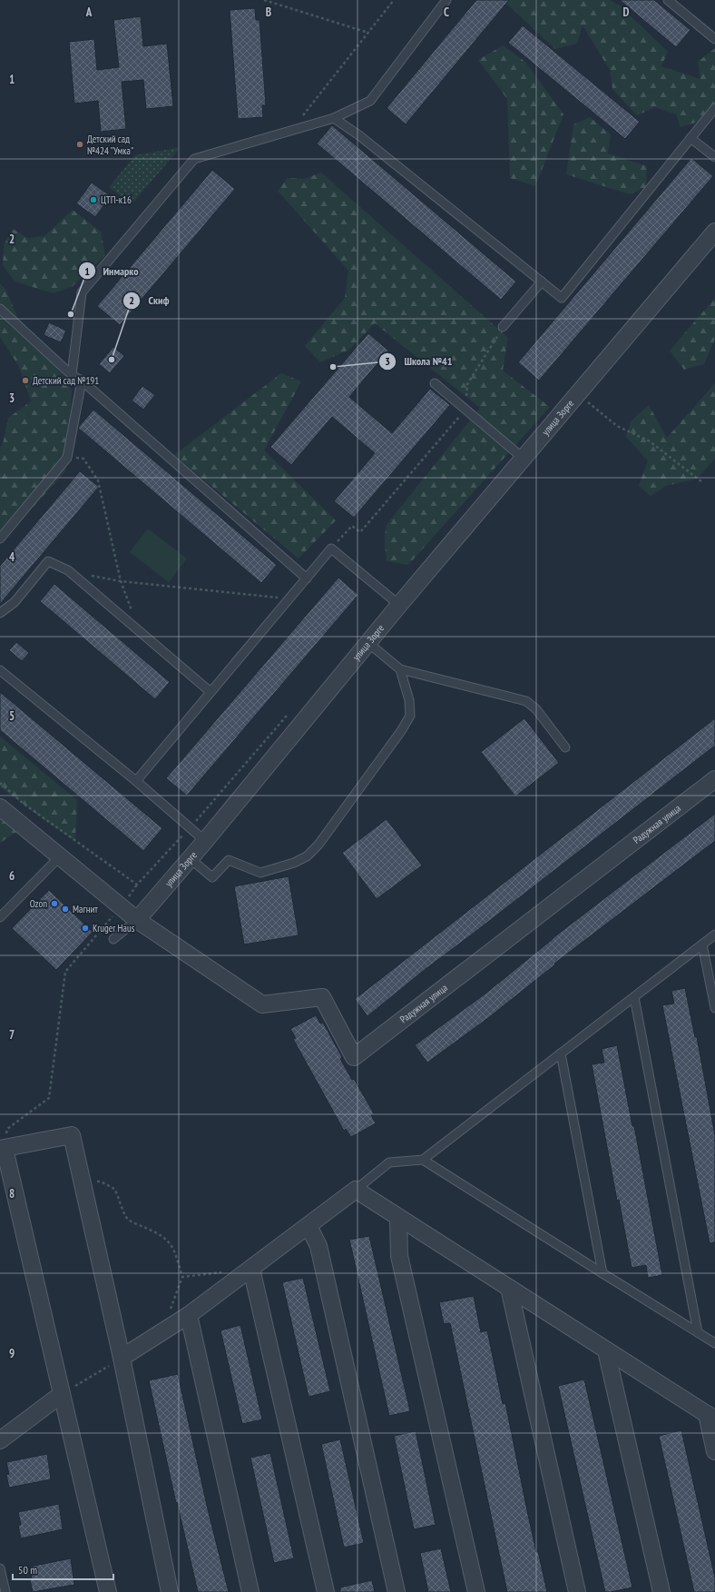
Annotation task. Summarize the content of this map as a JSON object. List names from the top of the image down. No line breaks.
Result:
{"streets":{"street":["улица Зорге","Радужная улица"]},"crossings":[["улица Зорге","Радужная улица"]],"places":["Детский сад №424 \"Умка\"","ЦТП-к16","Инмарко","Скиф","Школа №41","Детский сад №191","Ozon","Магнит","Kruger Haus"],"scale_bar":"50 m","grid":{"columns":["A","B","C","D"],"rows":["1","2","3","4","5","6","7","8","9"]}}
